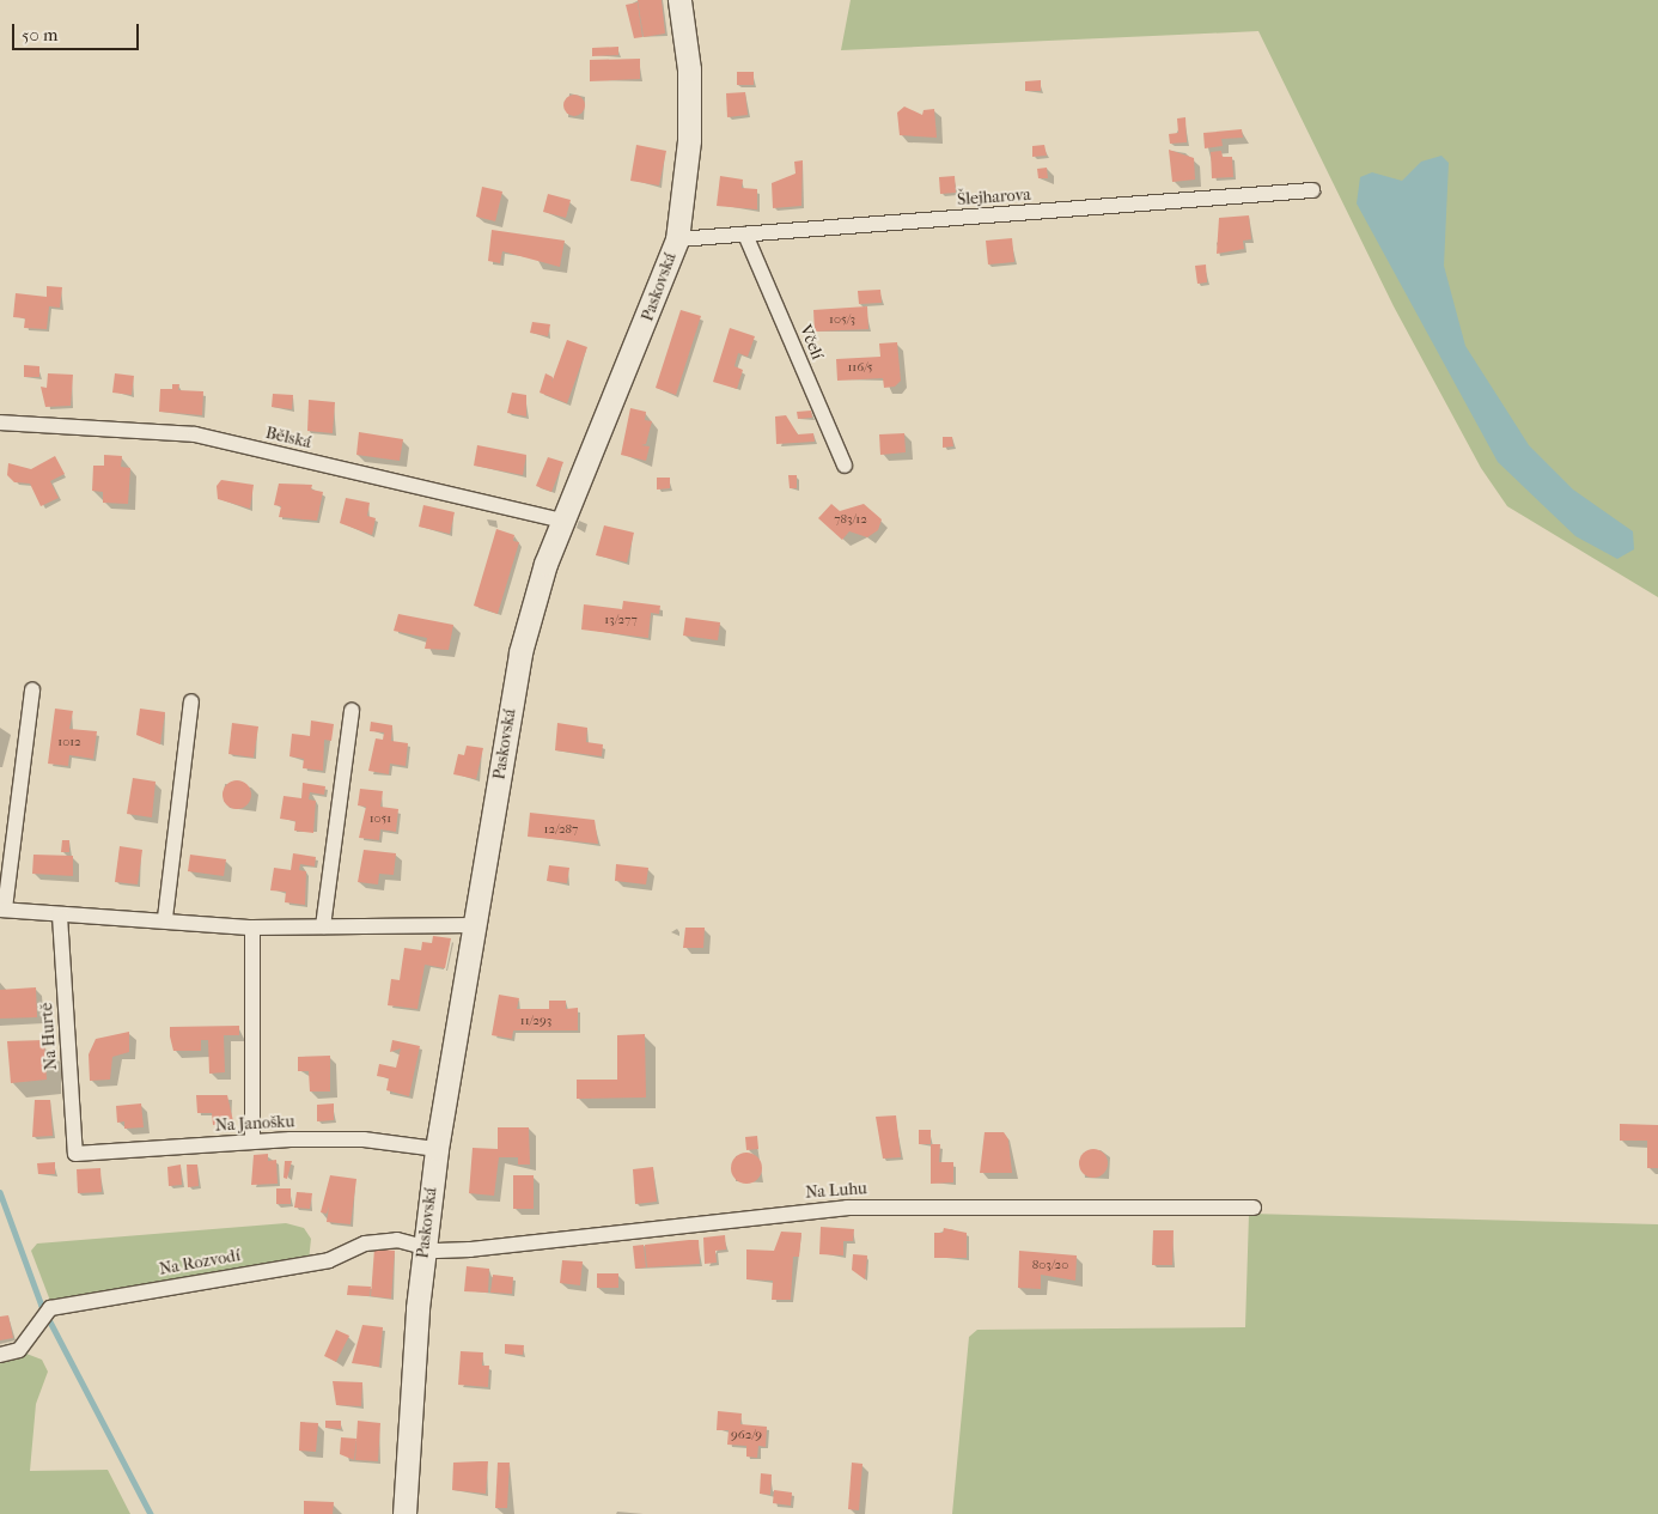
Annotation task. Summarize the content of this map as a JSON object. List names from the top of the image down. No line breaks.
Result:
{"streets":{"street":["Šlejharova","Paskovská","Včelí","Bělská","Na Hurtě","Na Janošku","Na Luhu","Na Rozvodí"]},"crossings":[["Šlejharova","Paskovská"],["Šlejharova","Včelí"],["Paskovská","Bělská"],["Paskovská","Na Janošku"],["Paskovská","Na Luhu"],["Paskovská","Na Rozvodí"],["Na Hurtě","Na Janošku"],["Na Luhu","Na Rozvodí"]],"house_numbers":["105/3","116/5","783/12","13/277","1012","1051","12/287","11/293","803/20","962/9"],"scale_bar":"50 m"}
